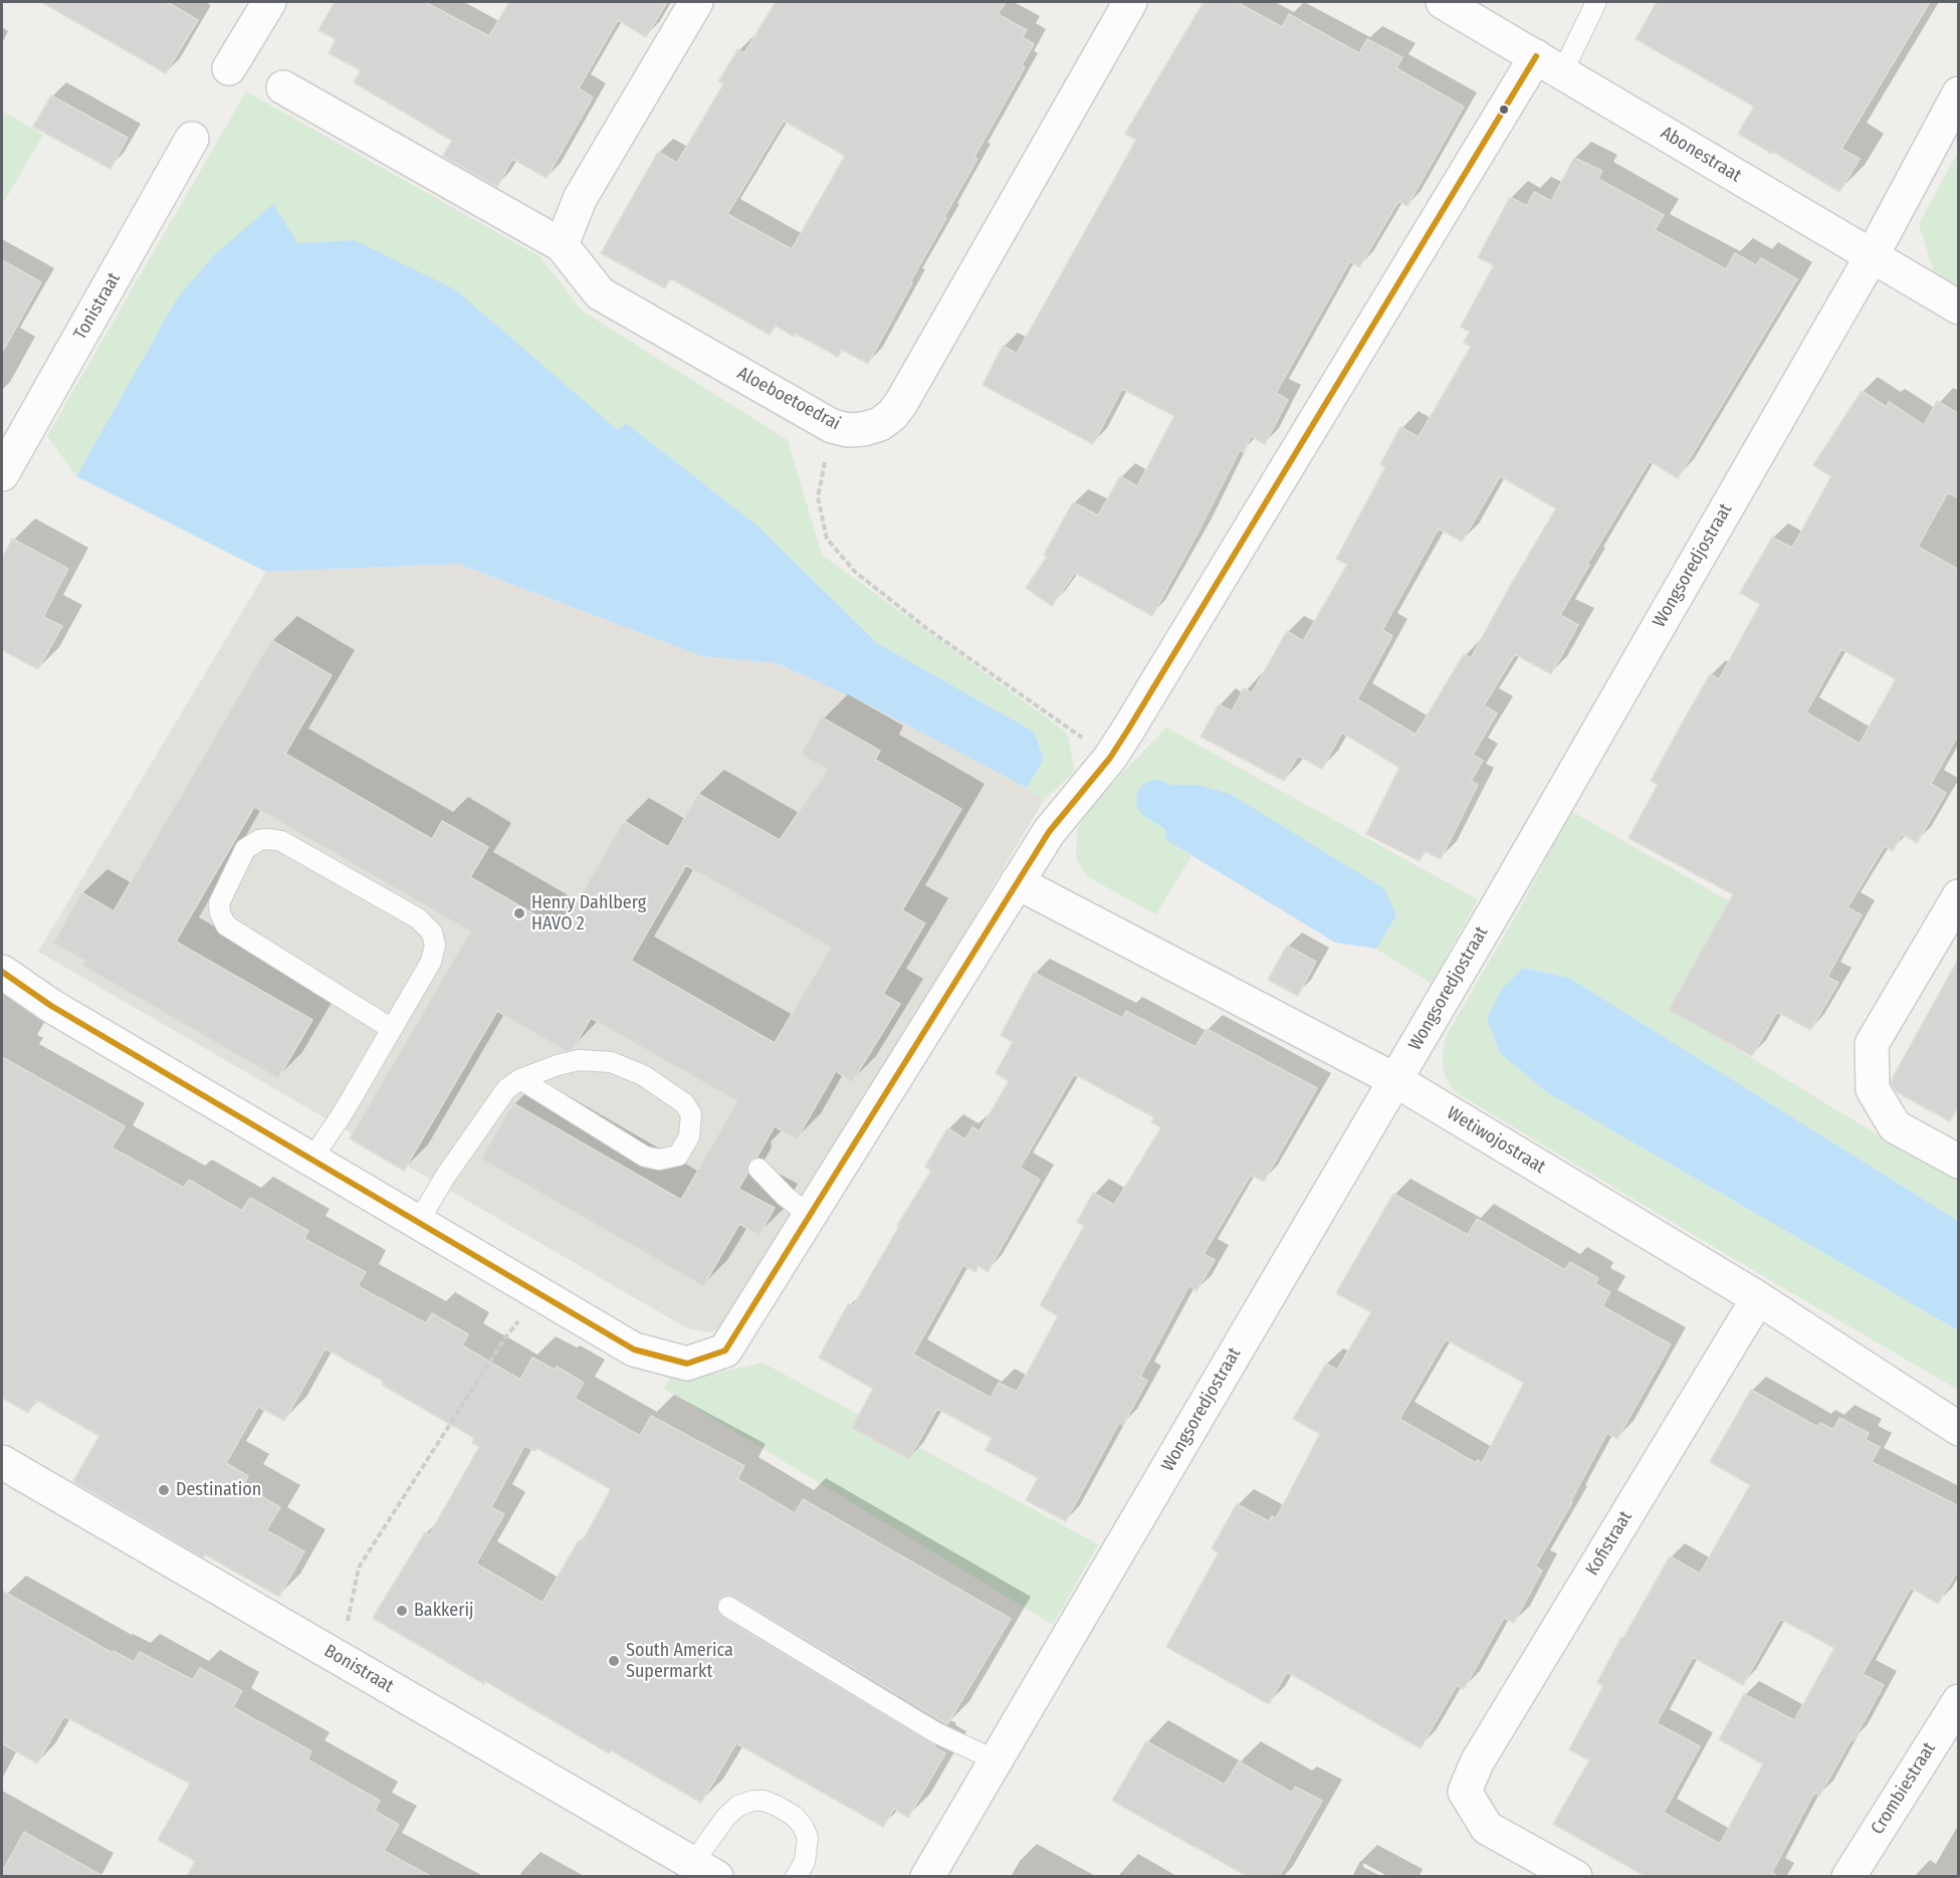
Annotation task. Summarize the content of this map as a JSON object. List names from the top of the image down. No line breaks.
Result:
{"streets":{"street":["Abonestraat","Tonistraat","Aloeboetoedrai","Wongsoredjostraat","Wetiwojostraat","Kofistraat","Bonistraat","Crombiestraat"]},"crossings":[["Abonestraat","Wongsoredjostraat"],["Wongsoredjostraat","Wetiwojostraat"],["Wetiwojostraat","Kofistraat"]],"places":["Henry Dahlberg HAVO 2","Destination","Bakkerij","South America Supermarkt"]}
